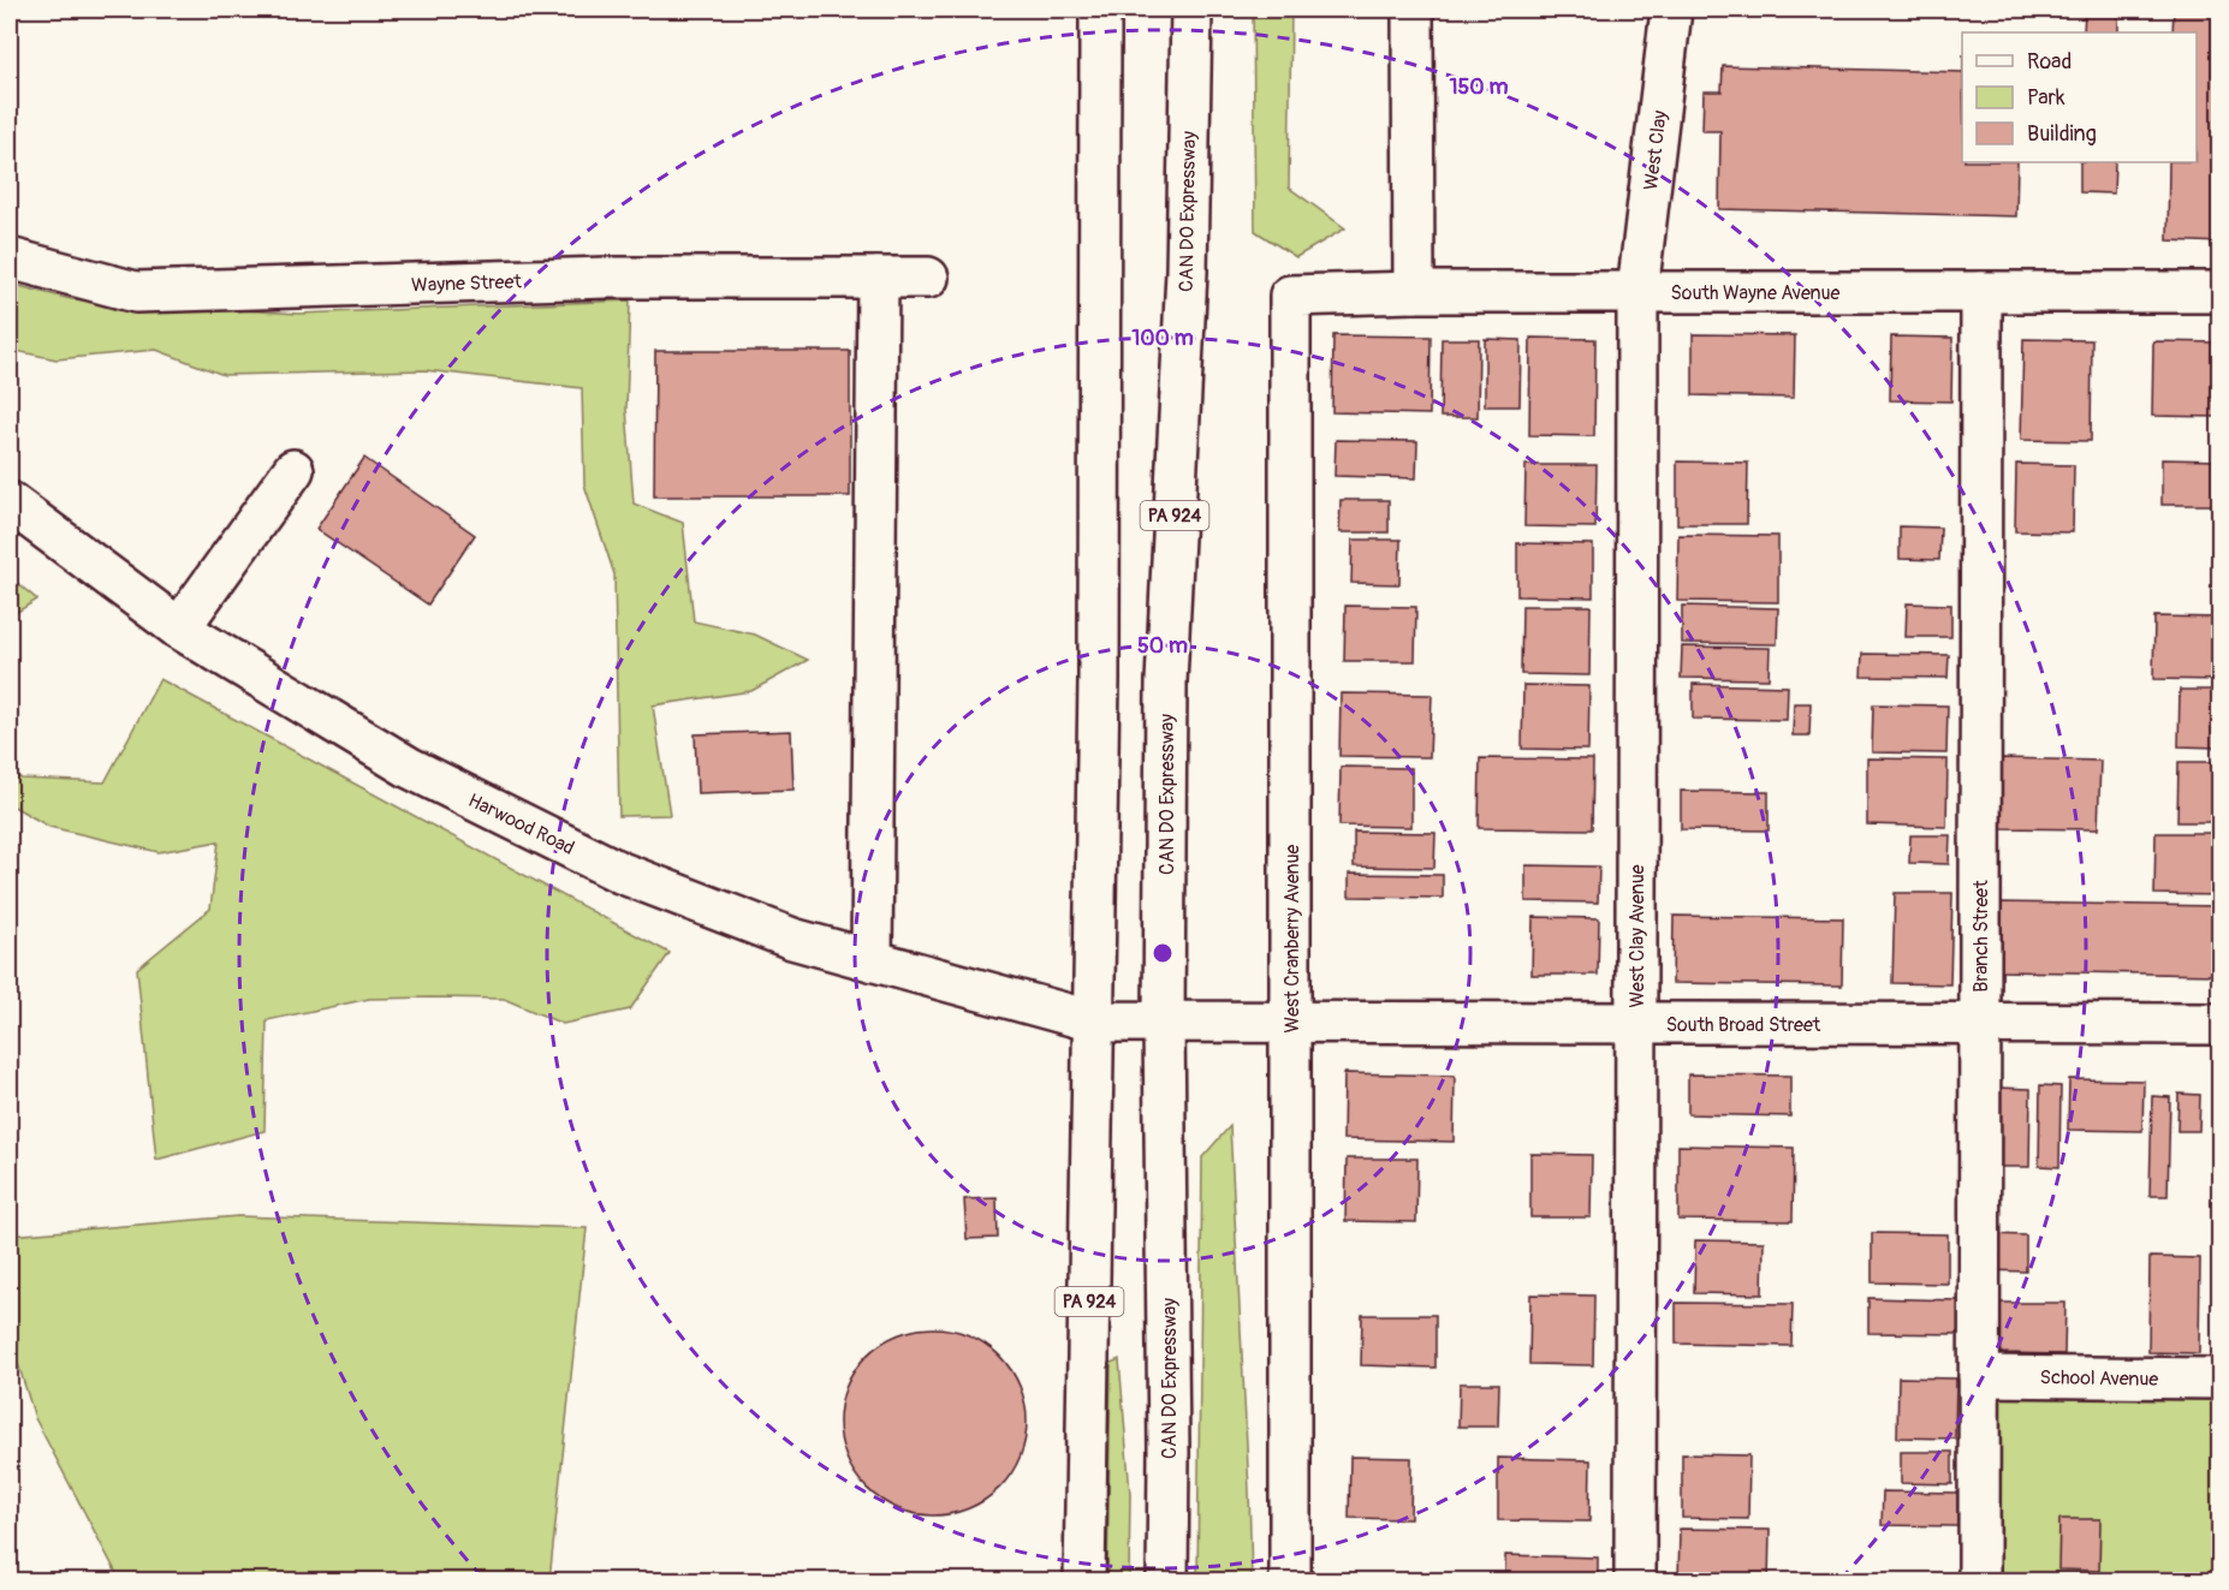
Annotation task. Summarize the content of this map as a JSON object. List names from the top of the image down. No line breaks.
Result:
{"streets":{"street":["West Clay","CAN DO Expressway","Wayne Street","South Wayne Avenue","PA 924","Harwood Road","West Clay Avenue","Branch Street","West Cranberry Avenue","South Broad Street","School Avenue"]},"crossings":[["West Clay","South Wayne Avenue"],["West Clay","West Clay Avenue"],["CAN DO Expressway","South Broad Street"],["South Wayne Avenue","West Clay Avenue"],["South Wayne Avenue","Branch Street"],["South Wayne Avenue","West Cranberry Avenue"],["PA 924","Harwood Road"],["PA 924","South Broad Street"],["Harwood Road","South Broad Street"],["West Clay Avenue","South Broad Street"],["Branch Street","South Broad Street"],["Branch Street","School Avenue"],["West Cranberry Avenue","South Broad Street"]],"legend":["Road","Park","Building"],"rings":["150 m","100 m","50 m"]}
